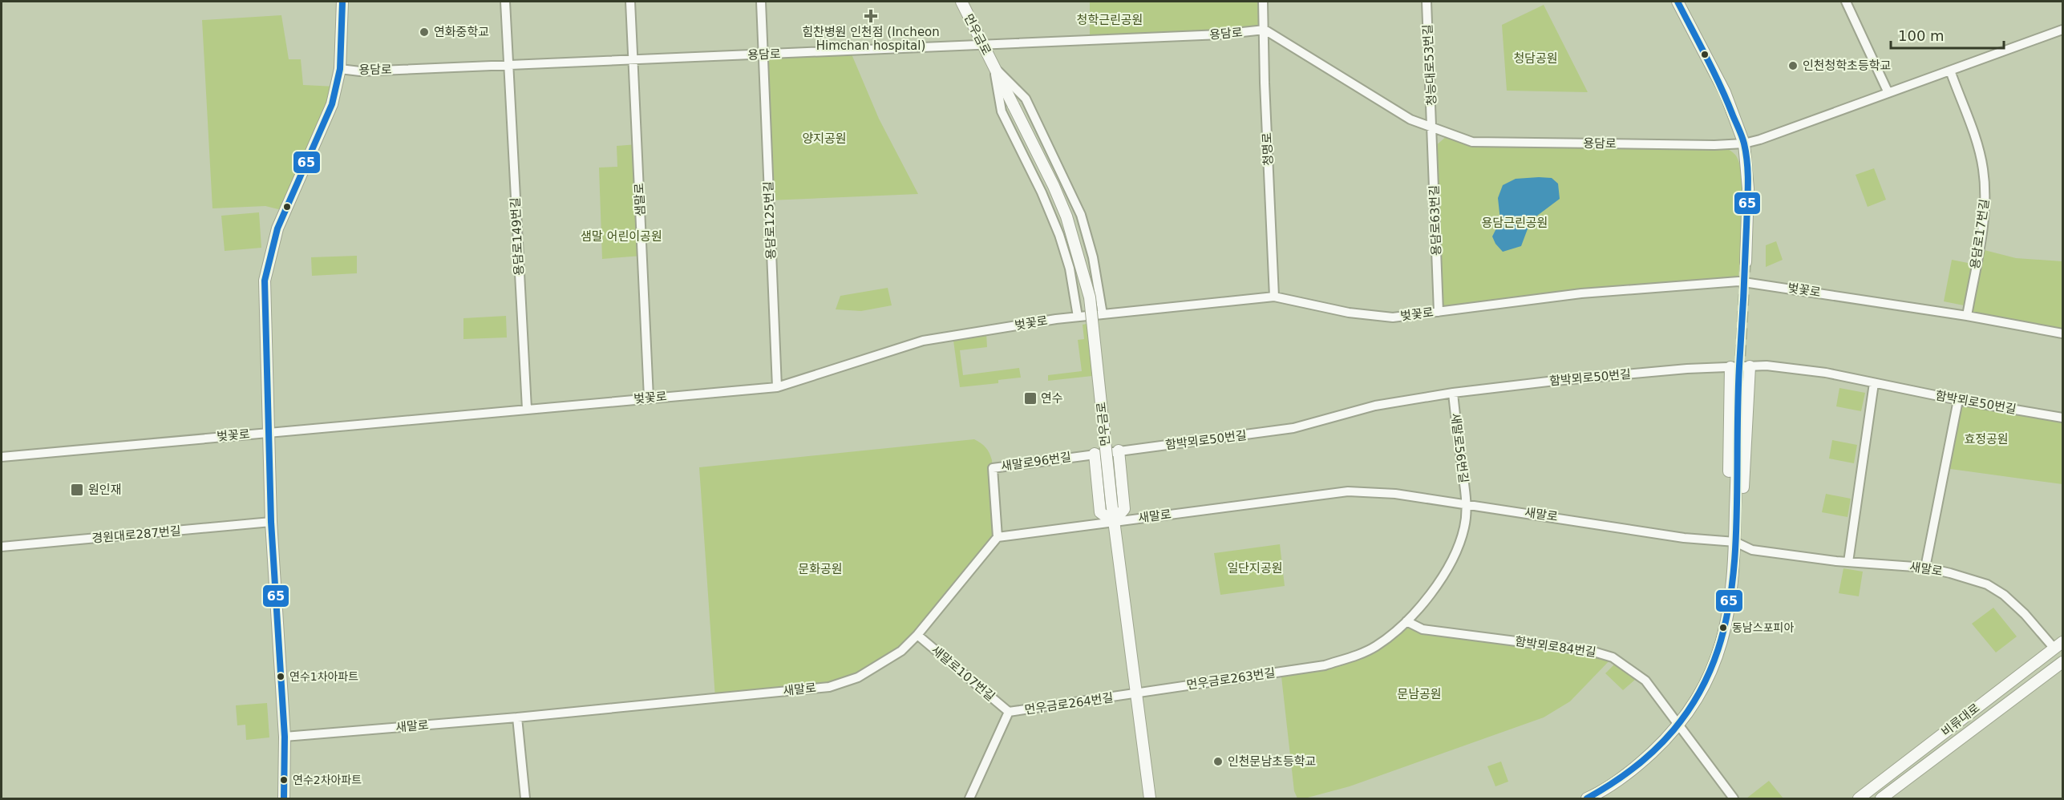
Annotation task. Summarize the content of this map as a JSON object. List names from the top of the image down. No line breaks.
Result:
{"streets":{"main road":["먼우금로","비류대로"],"street":["용담로","청능대로53번길","청명로","샘말로","용담로125번길","용담로63번길","용담로17번길","용담로149번길","벚꽃로","함박뫼로50번길","새말로56번길","새말로96번길","새말로","경원대로287번길","함박뫼로84번길","새말로107번길","먼우금로263번길","먼우금로264번길"]},"crossings":[["용담로","먼우금로"],["용담로","청능대로53번길"],["용담로","청명로"],["용담로","샘말로"],["용담로","용담로125번길"],["용담로","용담로63번길"],["용담로","용담로17번길"],["용담로","용담로149번길"],["먼우금로","벚꽃로"],["먼우금로","새말로"],["먼우금로","먼우금로263번길"],["먼우금로","먼우금로264번길"],["청능대로53번길","용담로63번길"],["청명로","벚꽃로"],["샘말로","벚꽃로"],["용담로125번길","벚꽃로"],["용담로63번길","벚꽃로"],["용담로17번길","벚꽃로"],["용담로149번길","벚꽃로"],["함박뫼로50번길","새말로56번길"],["함박뫼로50번길","새말로96번길"],["새말로56번길","새말로"],["새말로56번길","함박뫼로84번길"],["새말로56번길","먼우금로263번길"],["새말로96번길","새말로"],["새말로","새말로107번길"],["새말로","비류대로"],["함박뫼로84번길","먼우금로263번길"],["새말로107번길","먼우금로264번길"],["먼우금로263번길","먼우금로264번길"]],"parks":["청학근린공원","청담공원","양지공원","용담근린공원","샘말 어린이공원","효정공원","일단지공원","문화공원","문남공원"],"places":{"health":["힘찬병원 인천점 (Incheon Himchan hospital)"],"other":["연화중학교","인천청학초등학교","동남스포피아","연수1차아파트","인천문남초등학교","연수2차아파트"],"transit":["연수","원인재"]},"lines":["transit line 65"],"scale_bar":"100 m"}
